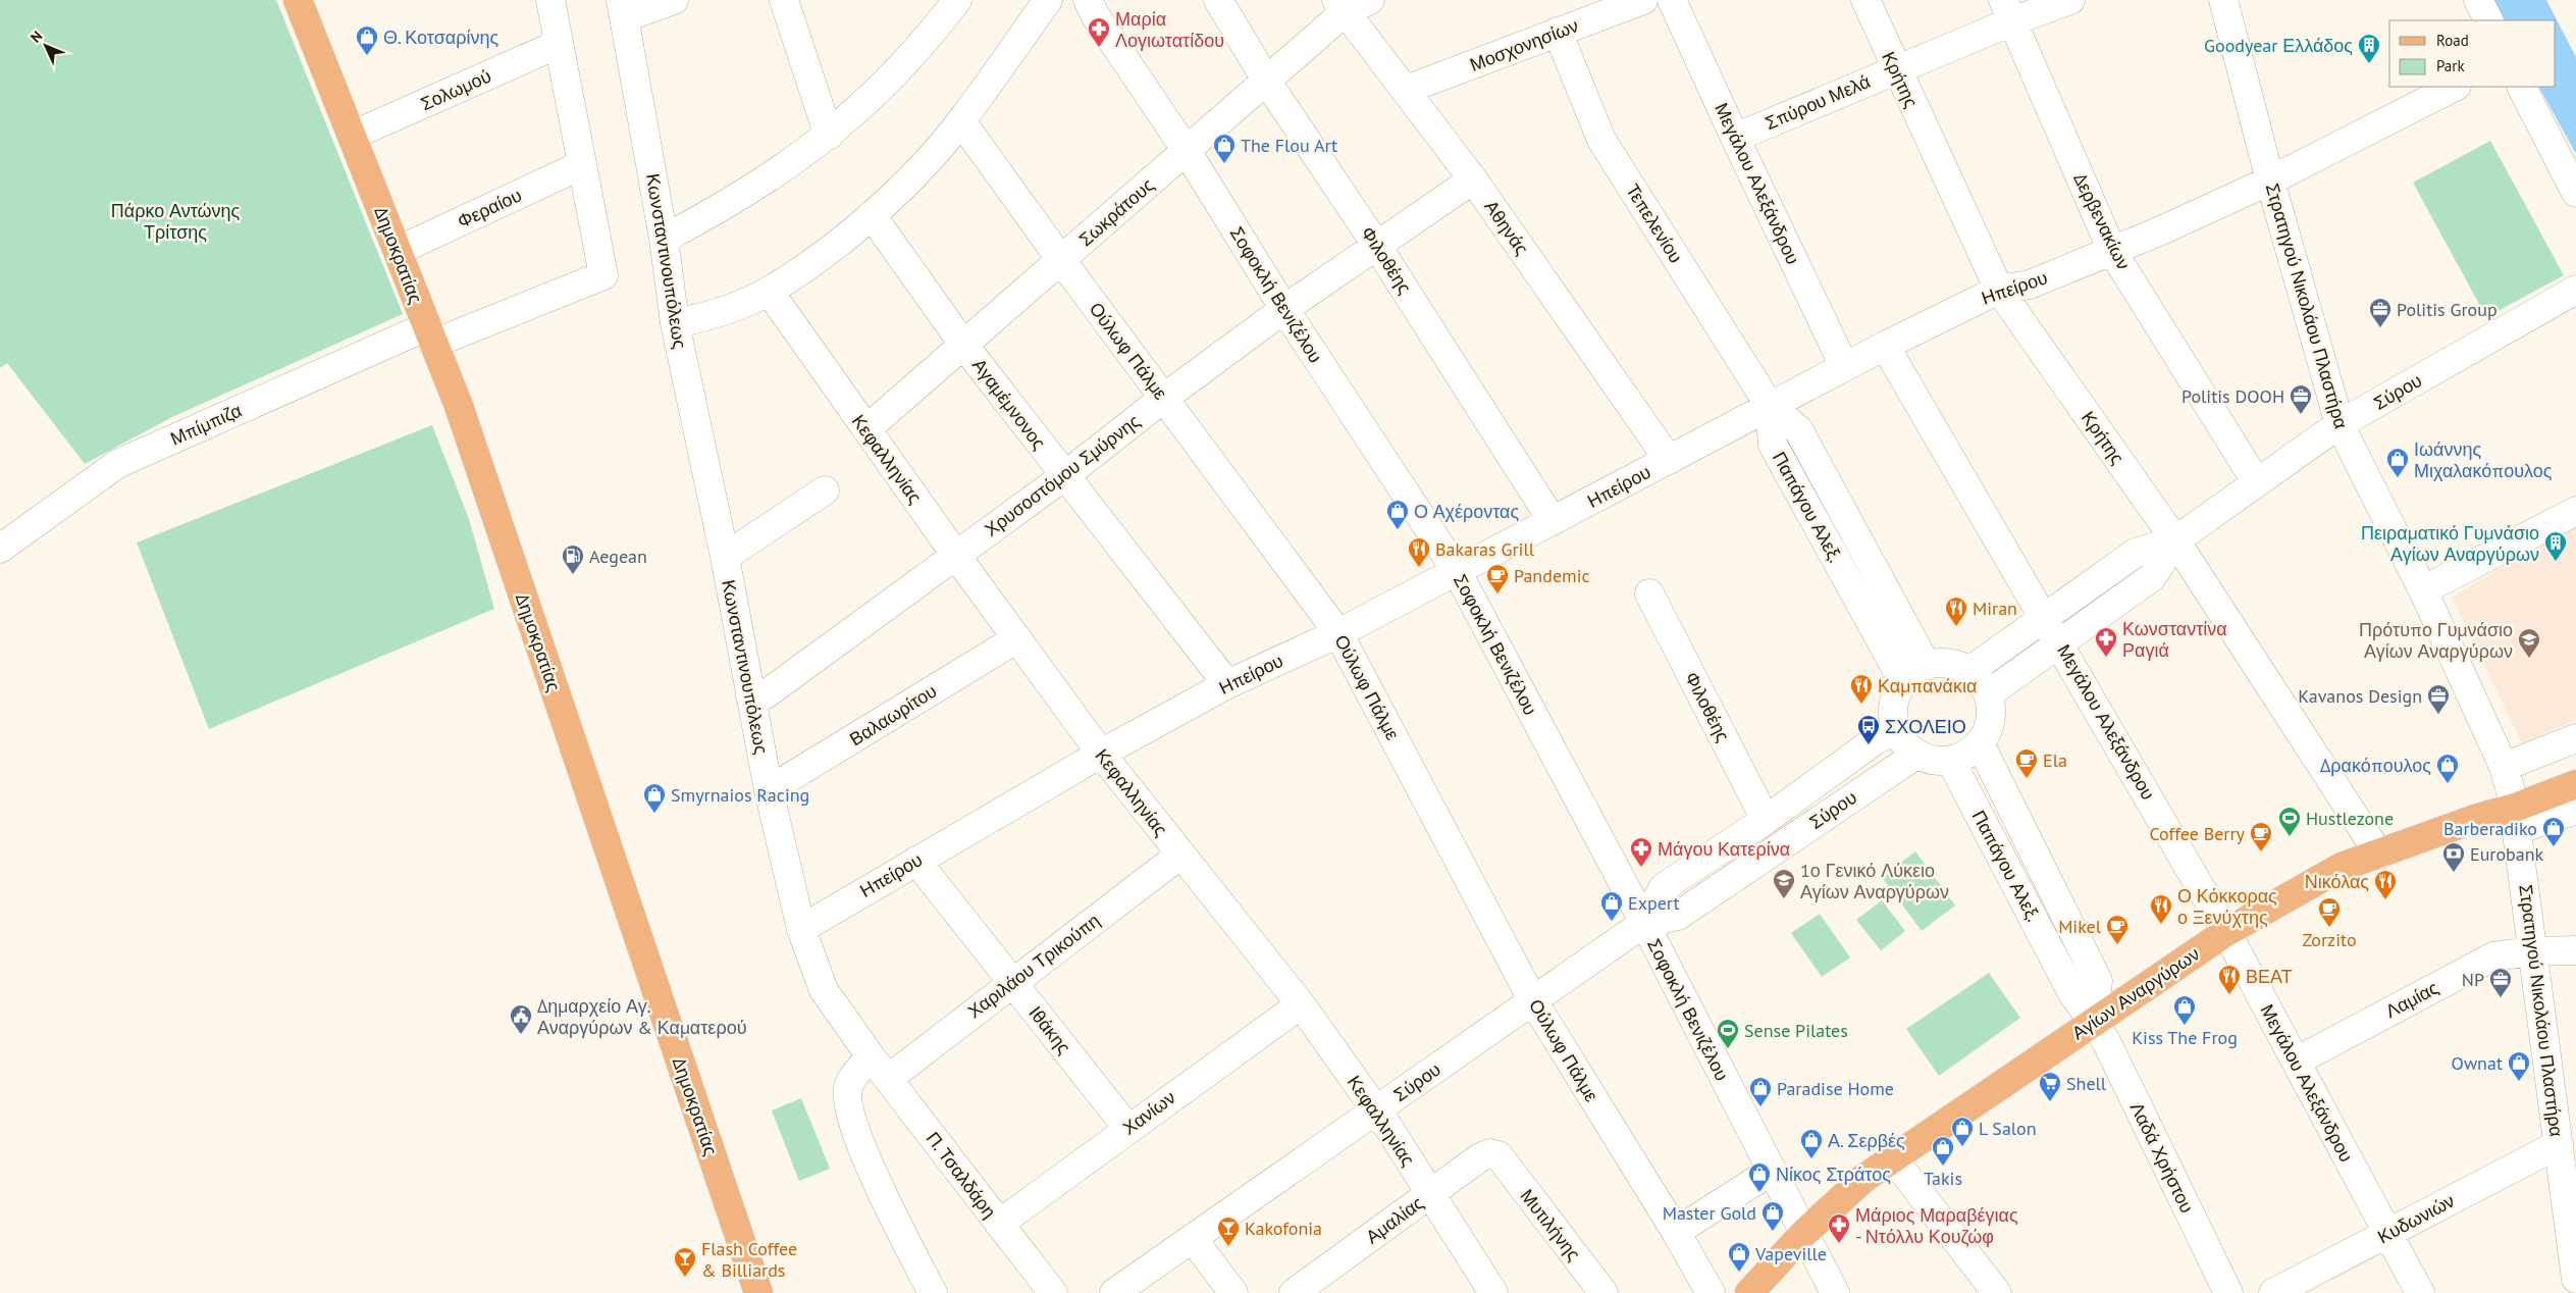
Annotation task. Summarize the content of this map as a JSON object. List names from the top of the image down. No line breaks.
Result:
{"streets":{"main road":["Δημοκρατίας","Αγίων Αναργύρων"],"street":["Μοσχονησίων","Κρήτης","Σολωμού","Σπύρου Μελά","Μεγάλου Αλεξάνδρου","Φεραίου","Σωκράτους","Δερβενακίων","Τεπελενίου","Αθηνάς","Φιλοθέης","Κωνσταντινουπόλεως","Ηπείρου","Σοφοκλή Βενιζέλου","Στρατηγού Νικολάου Πλαστήρα","Ούλωφ Πάλμε","Σύρου","Αγαμέμνονος","Μπίμπιζα","Κεφαλληνίας","Χρυσοστόμου Σμύρνης","Παπάγου Αλεξ.","Βαλαωρίτου","Χαριλάου Τρικούπη","Λαμίας","Ιθάκης","Χανίων","Λαδά Χρήστου","Π. Τσαλδάρη","Κυδωνιών","Αμαλίας","Μυτιλήνης"]},"crossings":[["Μοσχονησίων","Τεπελενίου"],["Μοσχονησίων","Αθηνάς"],["Κρήτης","Σπύρου Μελά"],["Κρήτης","Ηπείρου"],["Κρήτης","Σύρου"],["Κρήτης","Αγίων Αναργύρων"],["Σολωμού","Δημοκρατίας"],["Σπύρου Μελά","Μεγάλου Αλεξάνδρου"],["Σπύρου Μελά","Δερβενακίων"],["Μεγάλου Αλεξάνδρου","Ηπείρου"],["Μεγάλου Αλεξάνδρου","Σύρου"],["Μεγάλου Αλεξάνδρου","Αγίων Αναργύρων"],["Μεγάλου Αλεξάνδρου","Λαμίας"],["Μεγάλου Αλεξάνδρου","Κυδωνιών"],["Φεραίου","Δημοκρατίας"],["Φεραίου","Μπίμπιζα"],["Σωκράτους","Αθηνάς"],["Σωκράτους","Φιλοθέης"],["Σωκράτους","Σοφοκλή Βενιζέλου"],["Σωκράτους","Ούλωφ Πάλμε"],["Σωκράτους","Αγαμέμνονος"],["Σωκράτους","Κεφαλληνίας"],["Δερβενακίων","Ηπείρου"],["Δερβενακίων","Σύρου"],["Τεπελενίου","Ηπείρου"],["Τεπελενίου","Παπάγου Αλεξ."],["Αθηνάς","Ηπείρου"],["Αθηνάς","Χρυσοστόμου Σμύρνης"],["Δημοκρατίας","Μπίμπιζα"],["Φιλοθέης","Ηπείρου"],["Φιλοθέης","Σύρου"],["Φιλοθέης","Χρυσοστόμου Σμύρνης"],["Κωνσταντινουπόλεως","Ηπείρου"],["Κωνσταντινουπόλεως","Χρυσοστόμου Σμύρνης"],["Κωνσταντινουπόλεως","Βαλαωρίτου"],["Κωνσταντινουπόλεως","Π. Τσαλδάρη"],["Ηπείρου","Σοφοκλή Βενιζέλου"],["Ηπείρου","Στρατηγού Νικολάου Πλαστήρα"],["Ηπείρου","Ούλωφ Πάλμε"],["Ηπείρου","Αγαμέμνονος"],["Ηπείρου","Κεφαλληνίας"],["Ηπείρου","Παπάγου Αλεξ."],["Ηπείρου","Ιθάκης"],["Σοφοκλή Βενιζέλου","Σύρου"],["Σοφοκλή Βενιζέλου","Χρυσοστόμου Σμύρνης"],["Σοφοκλή Βενιζέλου","Αγίων Αναργύρων"],["Στρατηγού Νικολάου Πλαστήρα","Σύρου"],["Στρατηγού Νικολάου Πλαστήρα","Αγίων Αναργύρων"],["Στρατηγού Νικολάου Πλαστήρα","Λαμίας"],["Στρατηγού Νικολάου Πλαστήρα","Κυδωνιών"],["Ούλωφ Πάλμε","Σύρου"],["Ούλωφ Πάλμε","Χρυσοστόμου Σμύρνης"],["Σύρου","Κεφαλληνίας"],["Σύρου","Παπάγου Αλεξ."],["Αγαμέμνονος","Χρυσοστόμου Σμύρνης"],["Κεφαλληνίας","Χρυσοστόμου Σμύρνης"],["Κεφαλληνίας","Βαλαωρίτου"],["Κεφαλληνίας","Χαριλάου Τρικούπη"],["Κεφαλληνίας","Χανίων"],["Κεφαλληνίας","Αμαλίας"],["Παπάγου Αλεξ.","Αγίων Αναργύρων"],["Παπάγου Αλεξ.","Λαδά Χρήστου"],["Χαριλάου Τρικούπη","Ιθάκης"],["Χαριλάου Τρικούπη","Π. Τσαλδάρη"],["Αγίων Αναργύρων","Λαδά Χρήστου"],["Ιθάκης","Χανίων"],["Χανίων","Π. Τσαλδάρη"],["Αμαλίας","Μυτιλήνης"]],"parks":["Πάρκο Αντώνης Τρίτσης"],"places":{"pharmacy":["Μαρία Λογιωτατίδου","Κωνσταντίνα Ραγιά","Μάγου Κατερίνα","Μάριος Μαραβέγιας - Ντόλλυ Κουζώφ"],"shop":["Θ. Κοτσαρίνης","The Flou Art","Ιωάννης Μιχαλακόπουλος","Ο Αχέροντας","Δρακόπουλος","Smyrnaios Racing","Barberadiko","Expert","Kiss The Frog","Ownat","Paradise Home","L Salon","Α. Σερβές","Takis","Νίκος Στράτος","Master Gold","Vapeville"],"building":["Goodyear Ελλάδος","Πειραματικό Γυμνάσιο Αγίων Αναργύρων"],"office":["Politis Group","Politis DOOH","Kavanos Design","NP"],"restaurant":["Bakaras Grill","Miran","Καμπανάκια","Νικόλας","Ο Κόκκορας ο Ξενύχτης","ΒΕΑΤ"],"fuel station":["Aegean"],"cafe":["Pandemic","Ela","Coffee Berry","Zorzito","Mikel"],"school or university":["Πρότυπο Γυμνάσιο Αγίων Αναργύρων","1ο Γενικό Λύκειο Αγίων Αναργύρων"],"bus stop":["ΣΧΟΛΕΙΟ"],"sports":["Hustlezone","Sense Pilates"],"bank":["Eurobank"],"public building":["Δημαρχείο Αγ. Αναργύρων & Καματερού"],"supermarket":["Shell"],"bar":["Kakofonia","Flash Coffee & Billiards"]},"legend":["Road","Park"],"north":"top left"}
